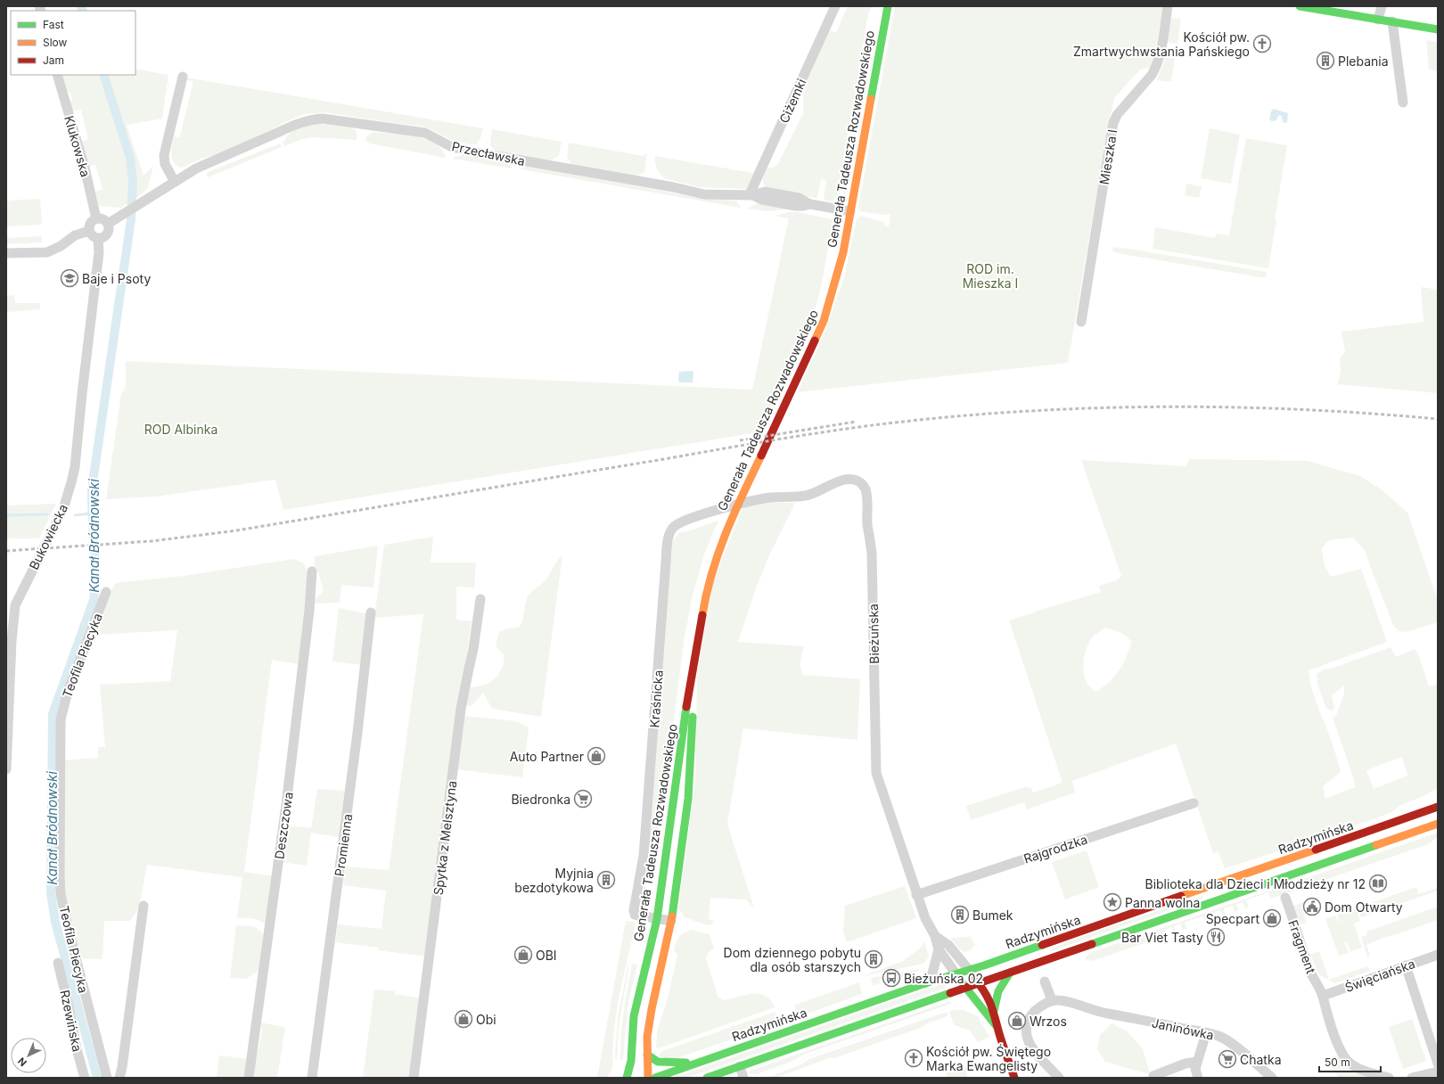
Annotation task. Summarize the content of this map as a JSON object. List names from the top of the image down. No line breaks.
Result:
{"streets":{"street":["Ciżemki","Generała Tadeusza Rozwadowskiego","Klukowska","Przecławska","Mieszka I","Bukowiecka","Bieżuńska","Teofila Piecyka","Kraśnicka","Deszczowa","Radzymińska","Spytka z Melsztyna","Promienna","Rajgrodzka","Fragment","Święciańska","Rzewińska","Janinówka"]},"crossings":[["Ciżemki","Przecławska"],["Generała Tadeusza Rozwadowskiego","Przecławska"],["Generała Tadeusza Rozwadowskiego","Kraśnicka"],["Klukowska","Bukowiecka"],["Bieżuńska","Kraśnicka"],["Bieżuńska","Radzymińska"],["Bieżuńska","Rajgrodzka"],["Fragment","Święciańska"]],"water":["Kanał Bródnowski"],"parks":["ROD im. Mieszka I","ROD Albinka"],"places":{"church":["Kościół pw. Zmartwychwstania Pańskiego","Kościół pw. Świętego Marka Ewangelisty"],"building":["Plebania","Myjnia bezdotykowa","Bumek","Dom dziennego pobytu dla osób starszych"],"school or university":["Baje i Psoty"],"shop":["Auto Partner","Specpart","OBI","Obi","Wrzos"],"supermarket":["Biedronka","Chatka"],"library":["Biblioteka dla Dzieci i Młodzieży nr 12"],"place":["Panna wolna"],"public building":["Dom Otwarty"],"restaurant":["Bar Viet Tasty"],"bus stop":["Bieżuńska 02"]},"legend":["Fast","Slow","Jam"],"scale_bar":"50 m","north":"bottom left"}
